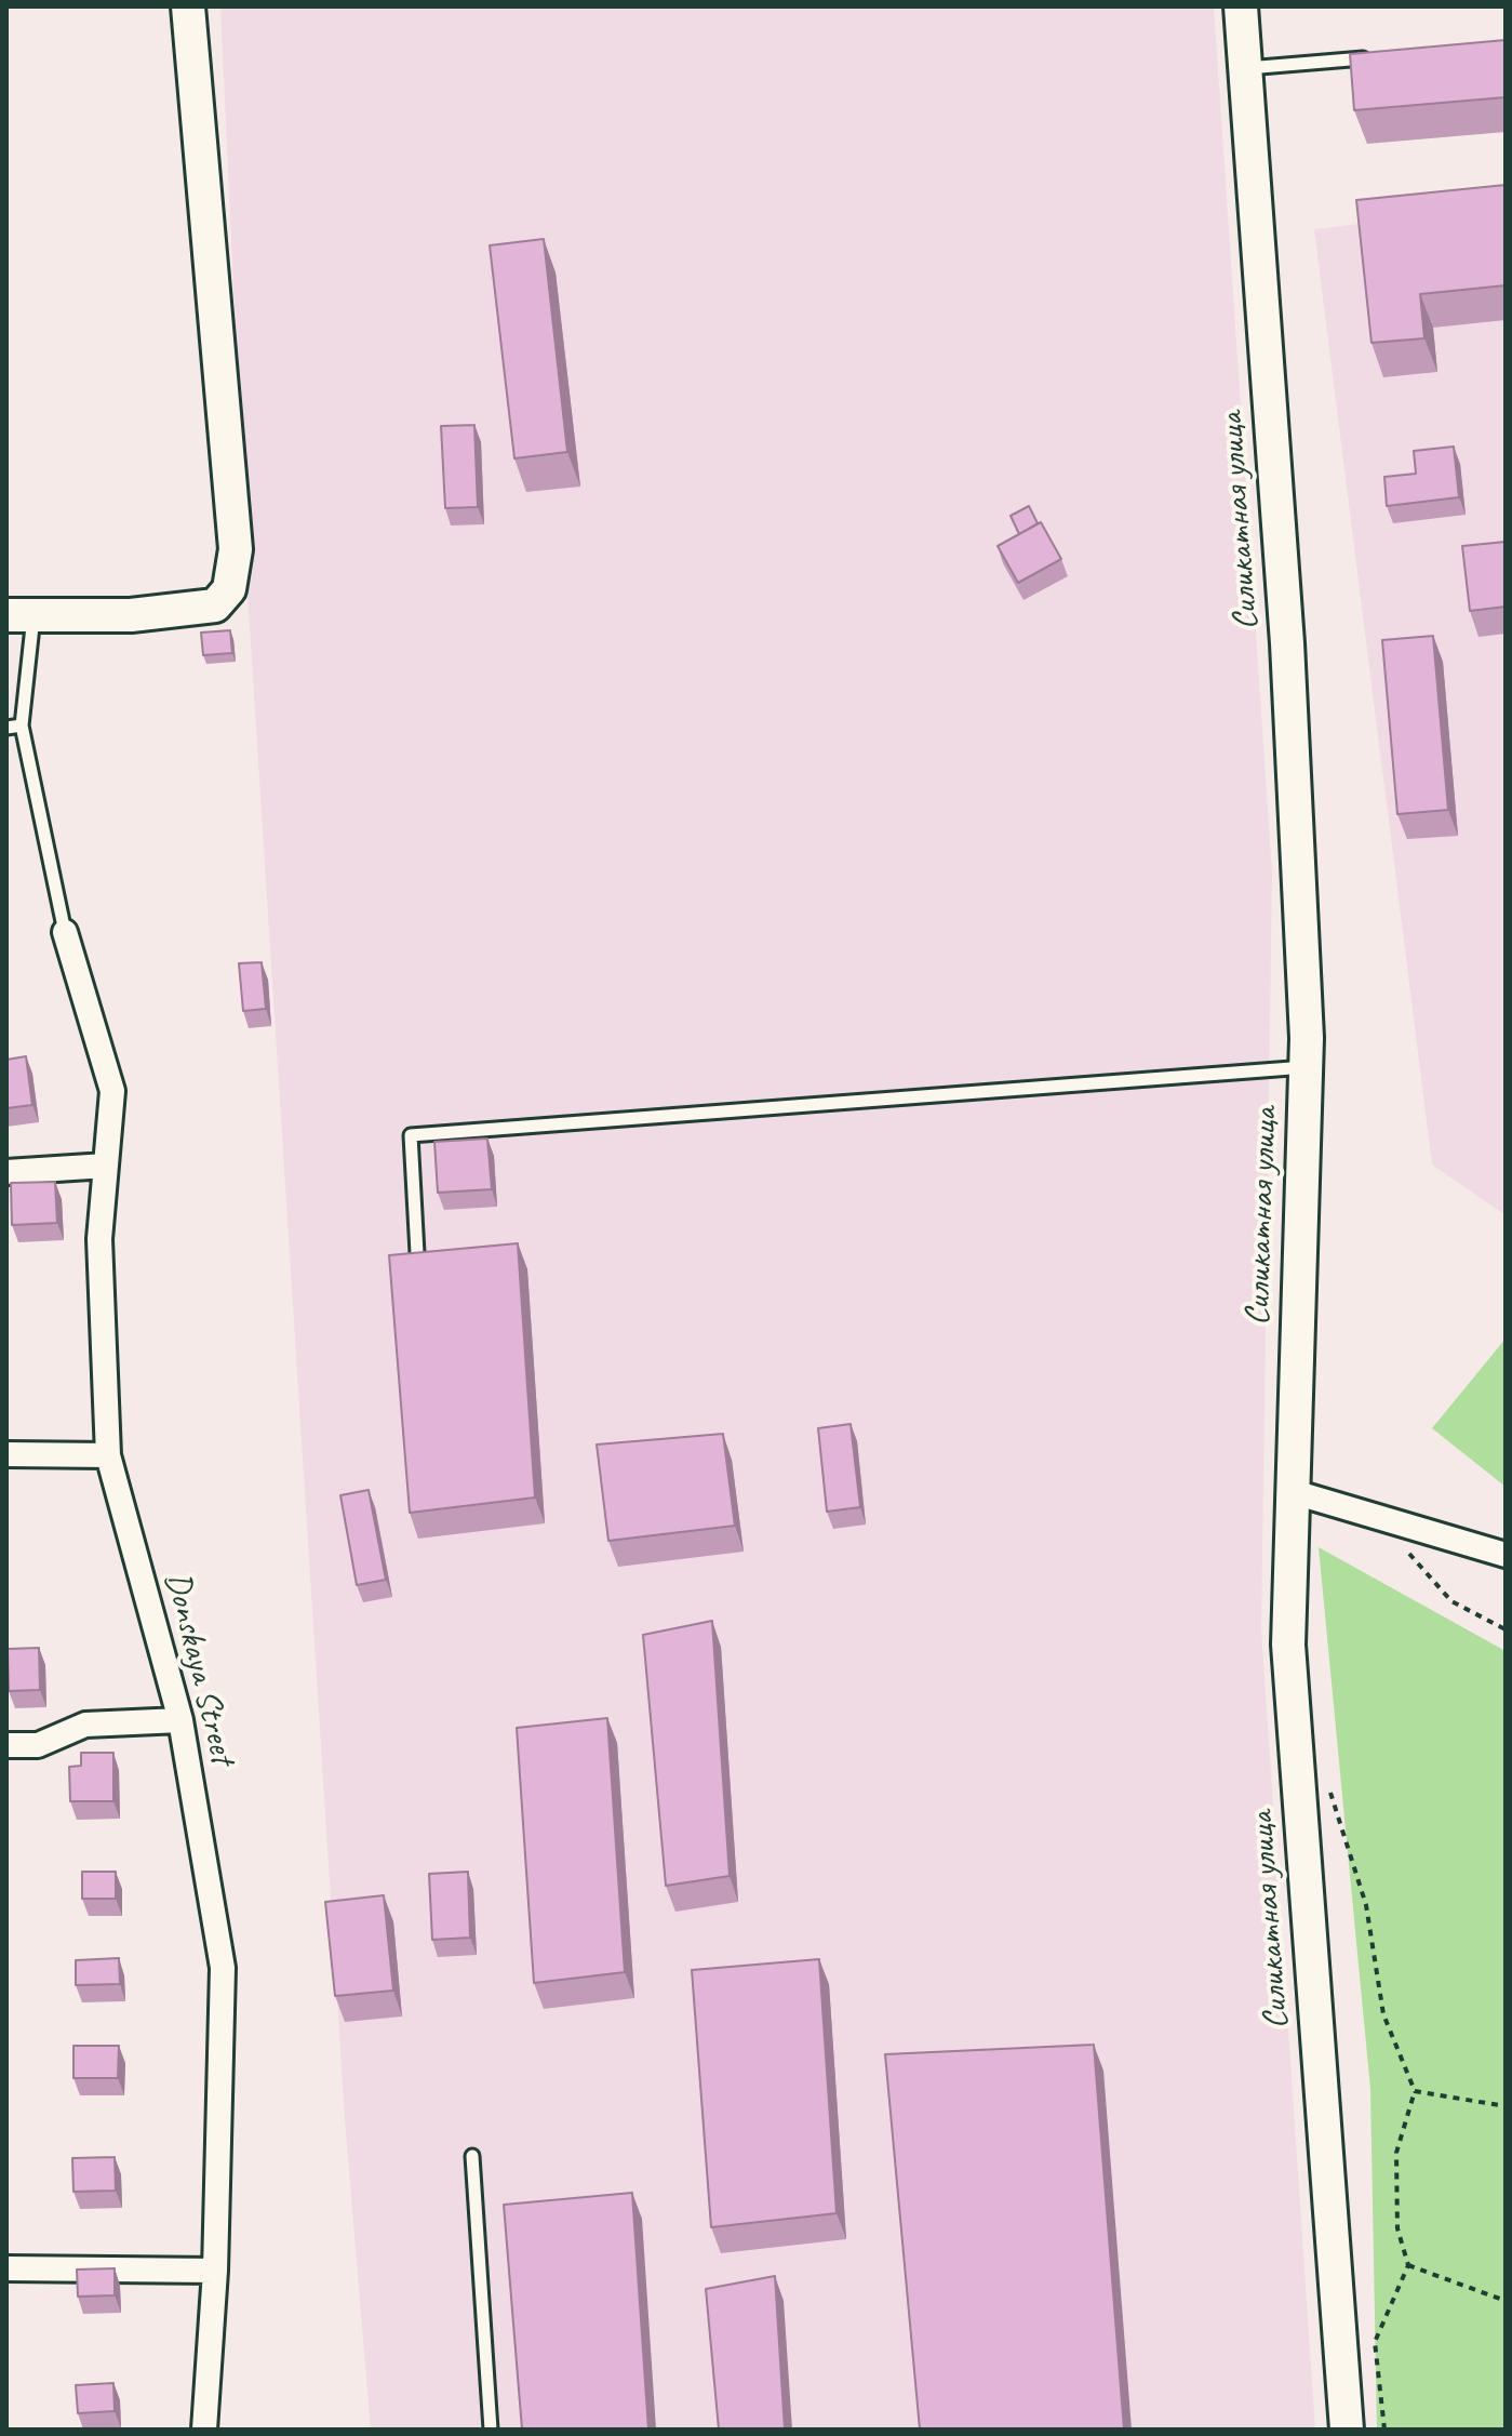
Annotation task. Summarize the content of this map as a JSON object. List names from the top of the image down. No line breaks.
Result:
{"streets":{"street":["Силикатная улица","Donskaya Street"]}}
